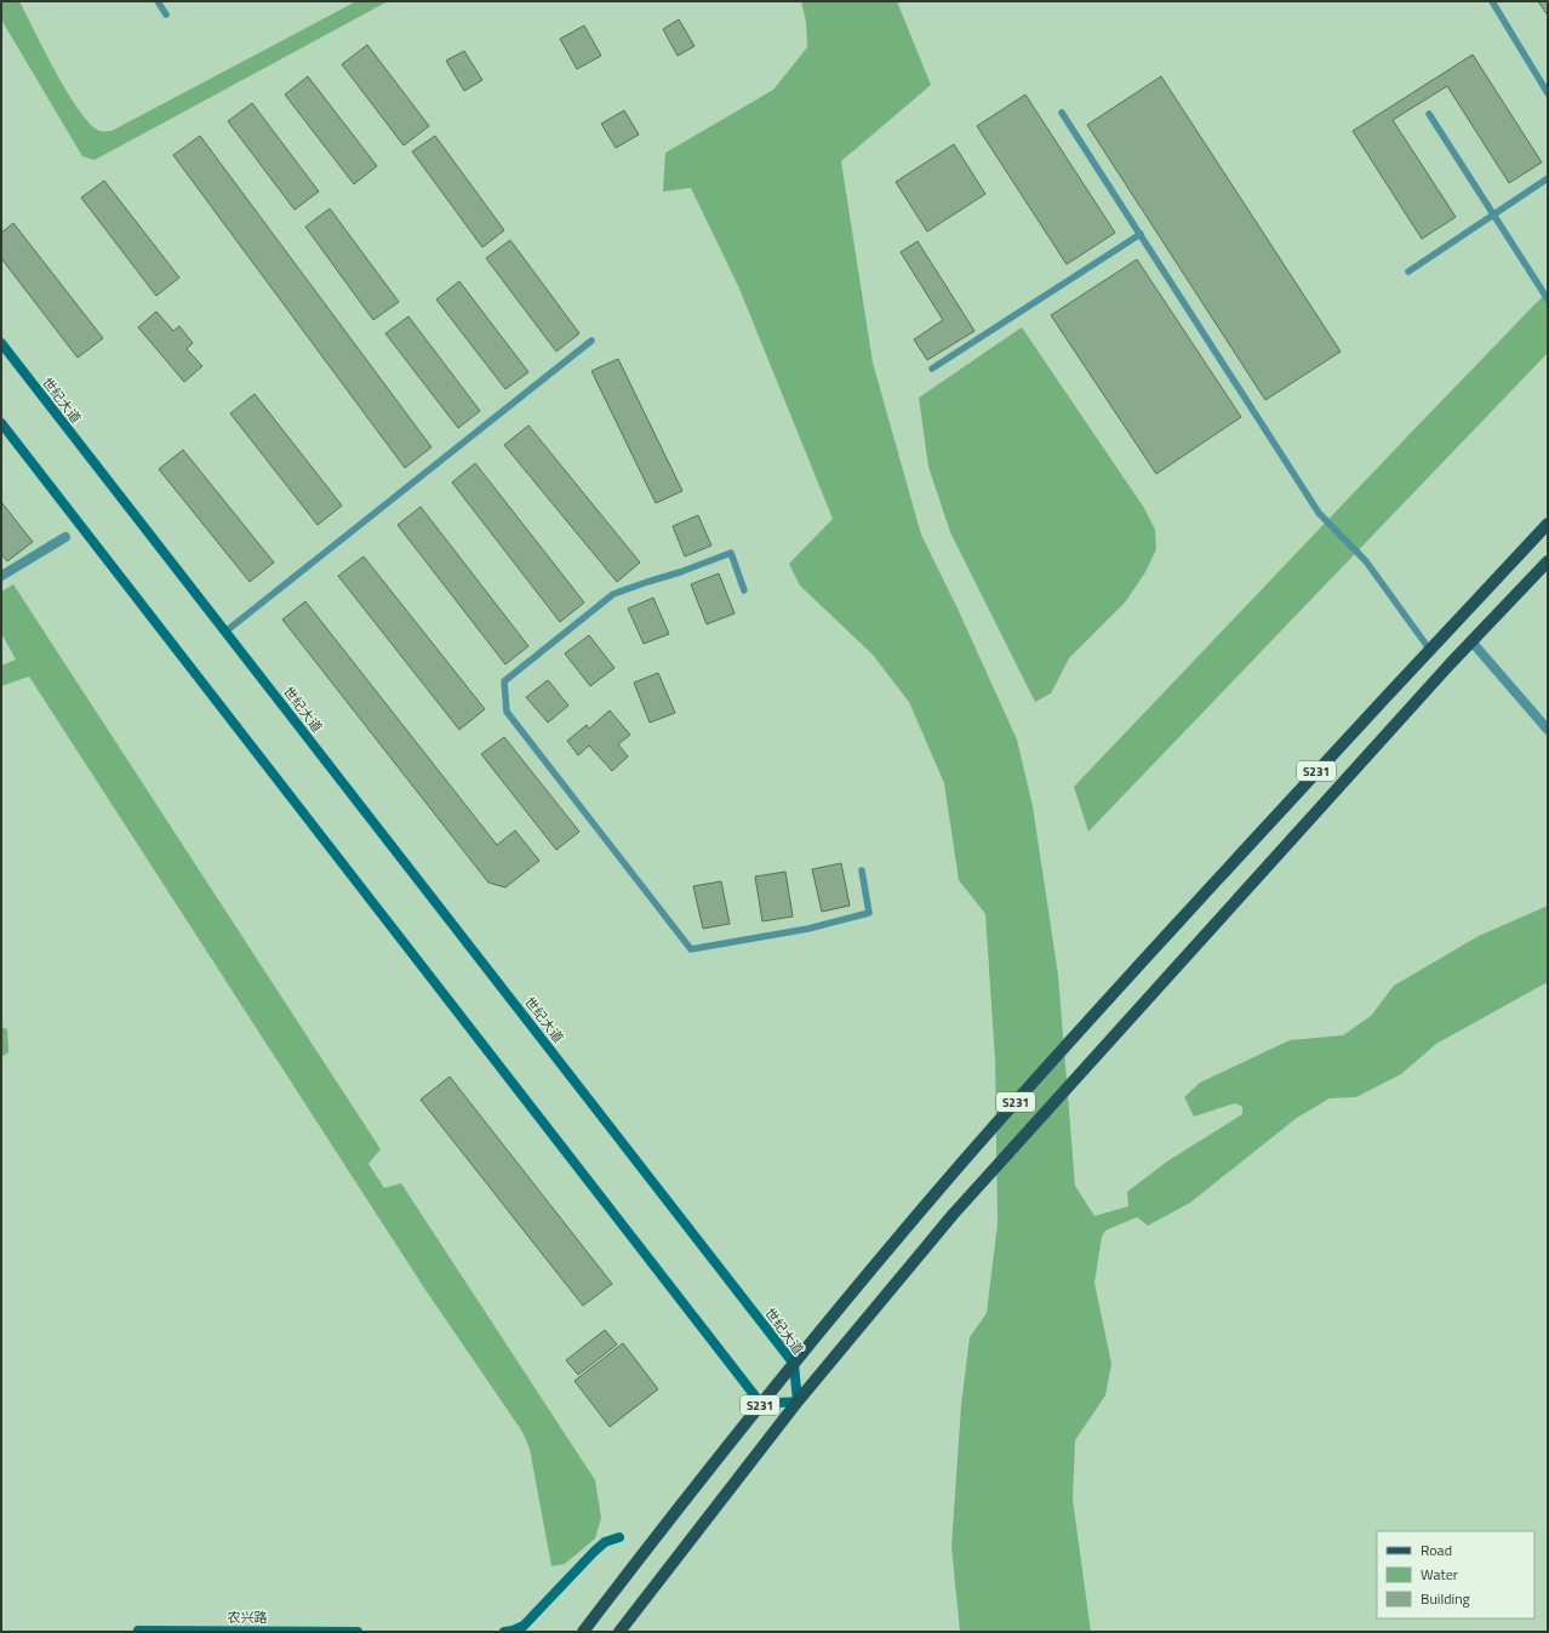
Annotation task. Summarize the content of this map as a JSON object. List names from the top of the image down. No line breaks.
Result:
{"streets":{"main road":["世纪大道","S231","农兴路"]},"crossings":[["世纪大道","S231"]],"legend":["Road","Water","Building"]}
